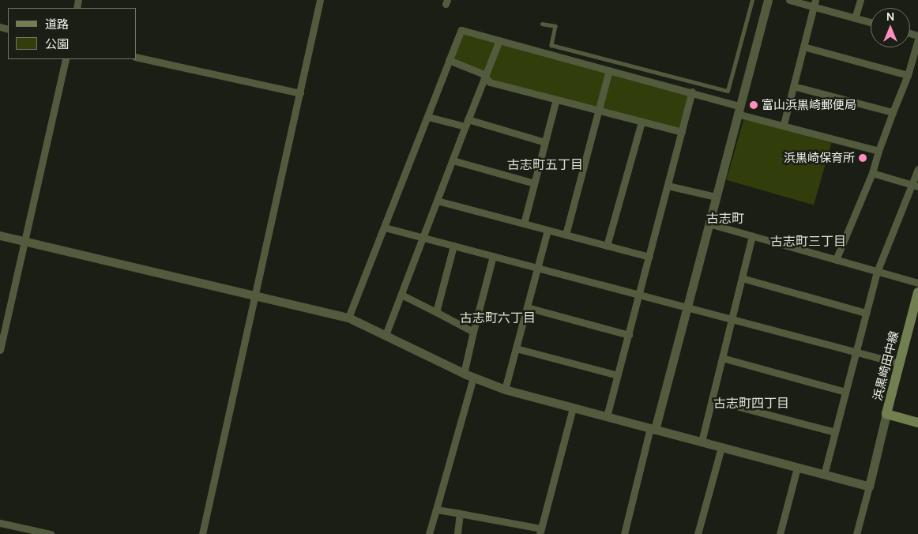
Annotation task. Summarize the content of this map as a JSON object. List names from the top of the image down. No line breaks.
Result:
{"streets":{"main road":["浜黒崎田中線"]},"districts":["古志町五丁目","古志町","古志町三丁目","古志町六丁目","古志町四丁目"],"places":["富山浜黒崎郵便局","浜黒崎保育所"],"legend":["道路","公園"],"north":"top"}
